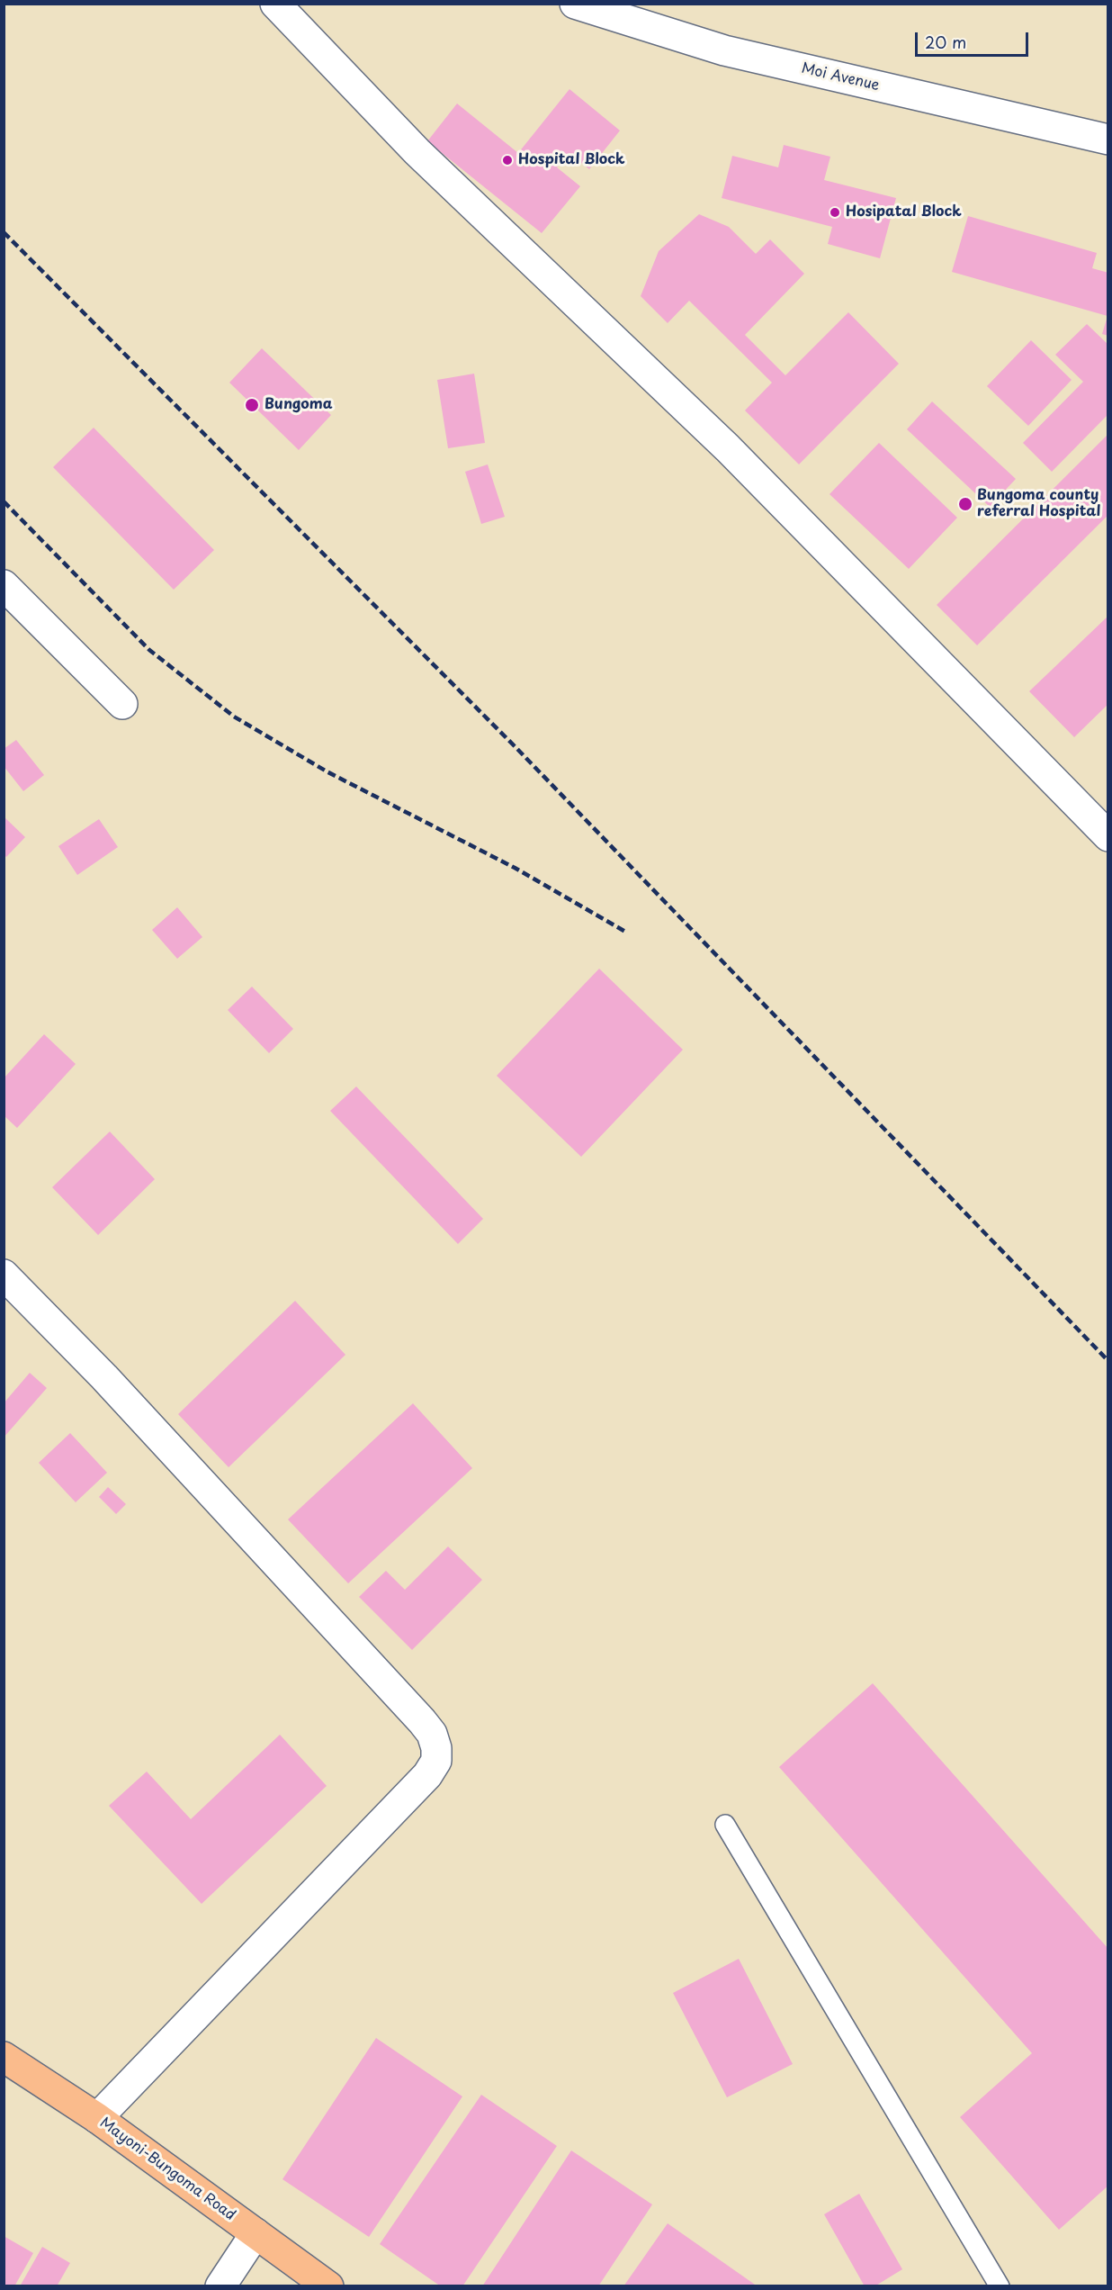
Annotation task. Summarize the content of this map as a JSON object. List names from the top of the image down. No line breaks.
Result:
{"streets":{"main road":["Mayoni-Bungoma Road"],"street":["Moi Avenue"]},"places":["Hospital Block","Hosipatal Block","Bungoma","Bungoma county referral Hospital"],"scale_bar":"20 m"}
